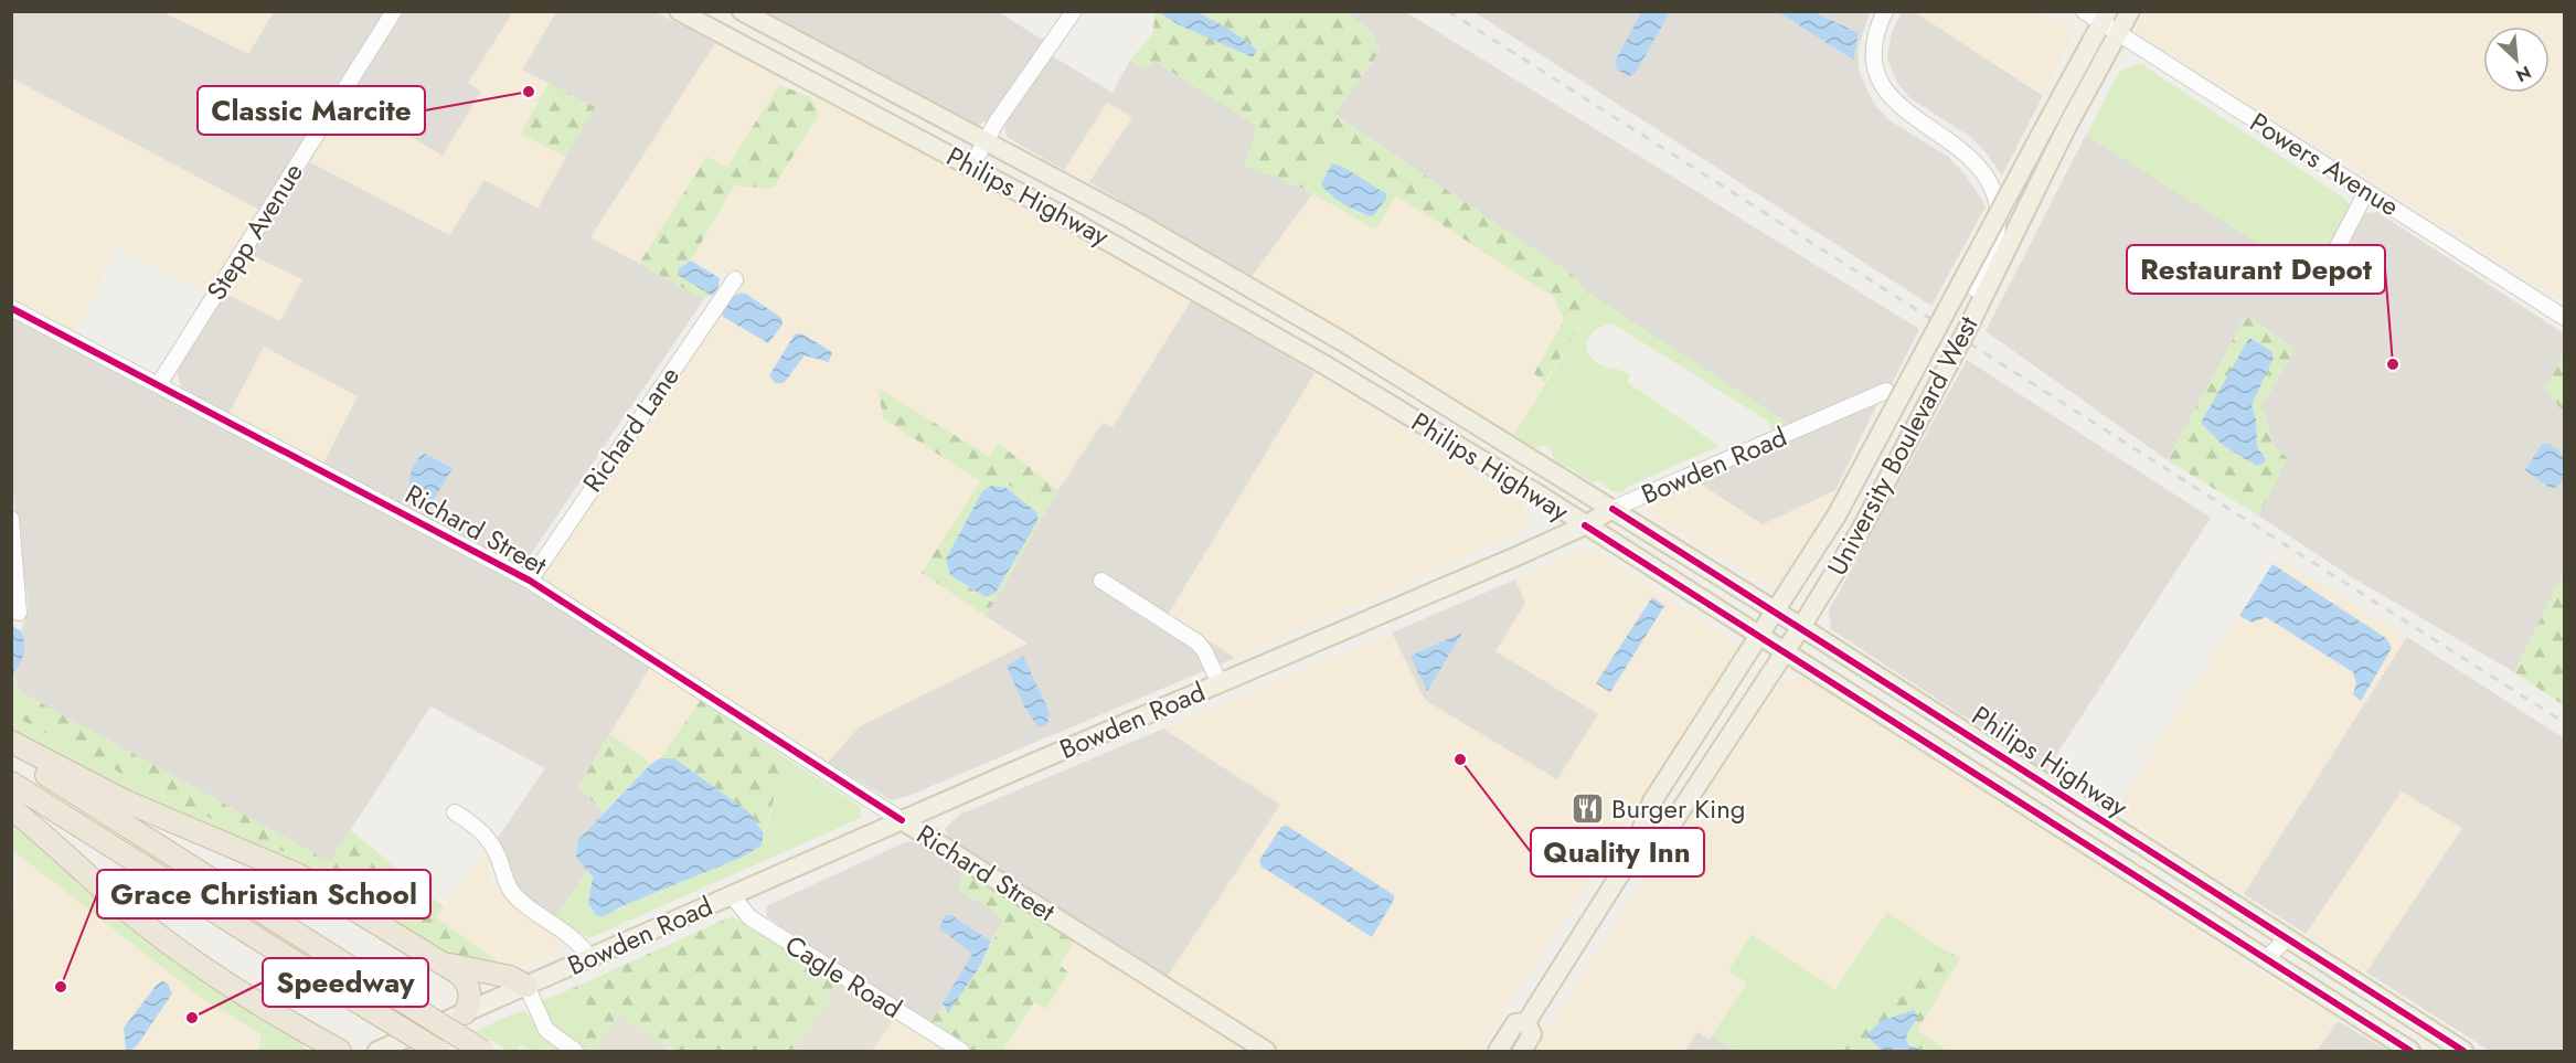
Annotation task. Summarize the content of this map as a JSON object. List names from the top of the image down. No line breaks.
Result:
{"streets":{"main road":["Philips Highway","University Boulevard West","Bowden Road","Richard Street"],"street":["Powers Avenue","Stepp Avenue","Richard Lane","Cagle Road"]},"crossings":[["Powers Avenue","University Boulevard West"],["Philips Highway","University Boulevard West"],["Philips Highway","Bowden Road"],["Stepp Avenue","Richard Street"],["Richard Lane","Richard Street"],["Bowden Road","Richard Street"],["Bowden Road","Cagle Road"]],"places":{"other":["Classic Marcite","Restaurant Depot","Quality Inn","Grace Christian School","Speedway"],"restaurant":["Burger King"]},"north":"bottom right"}
